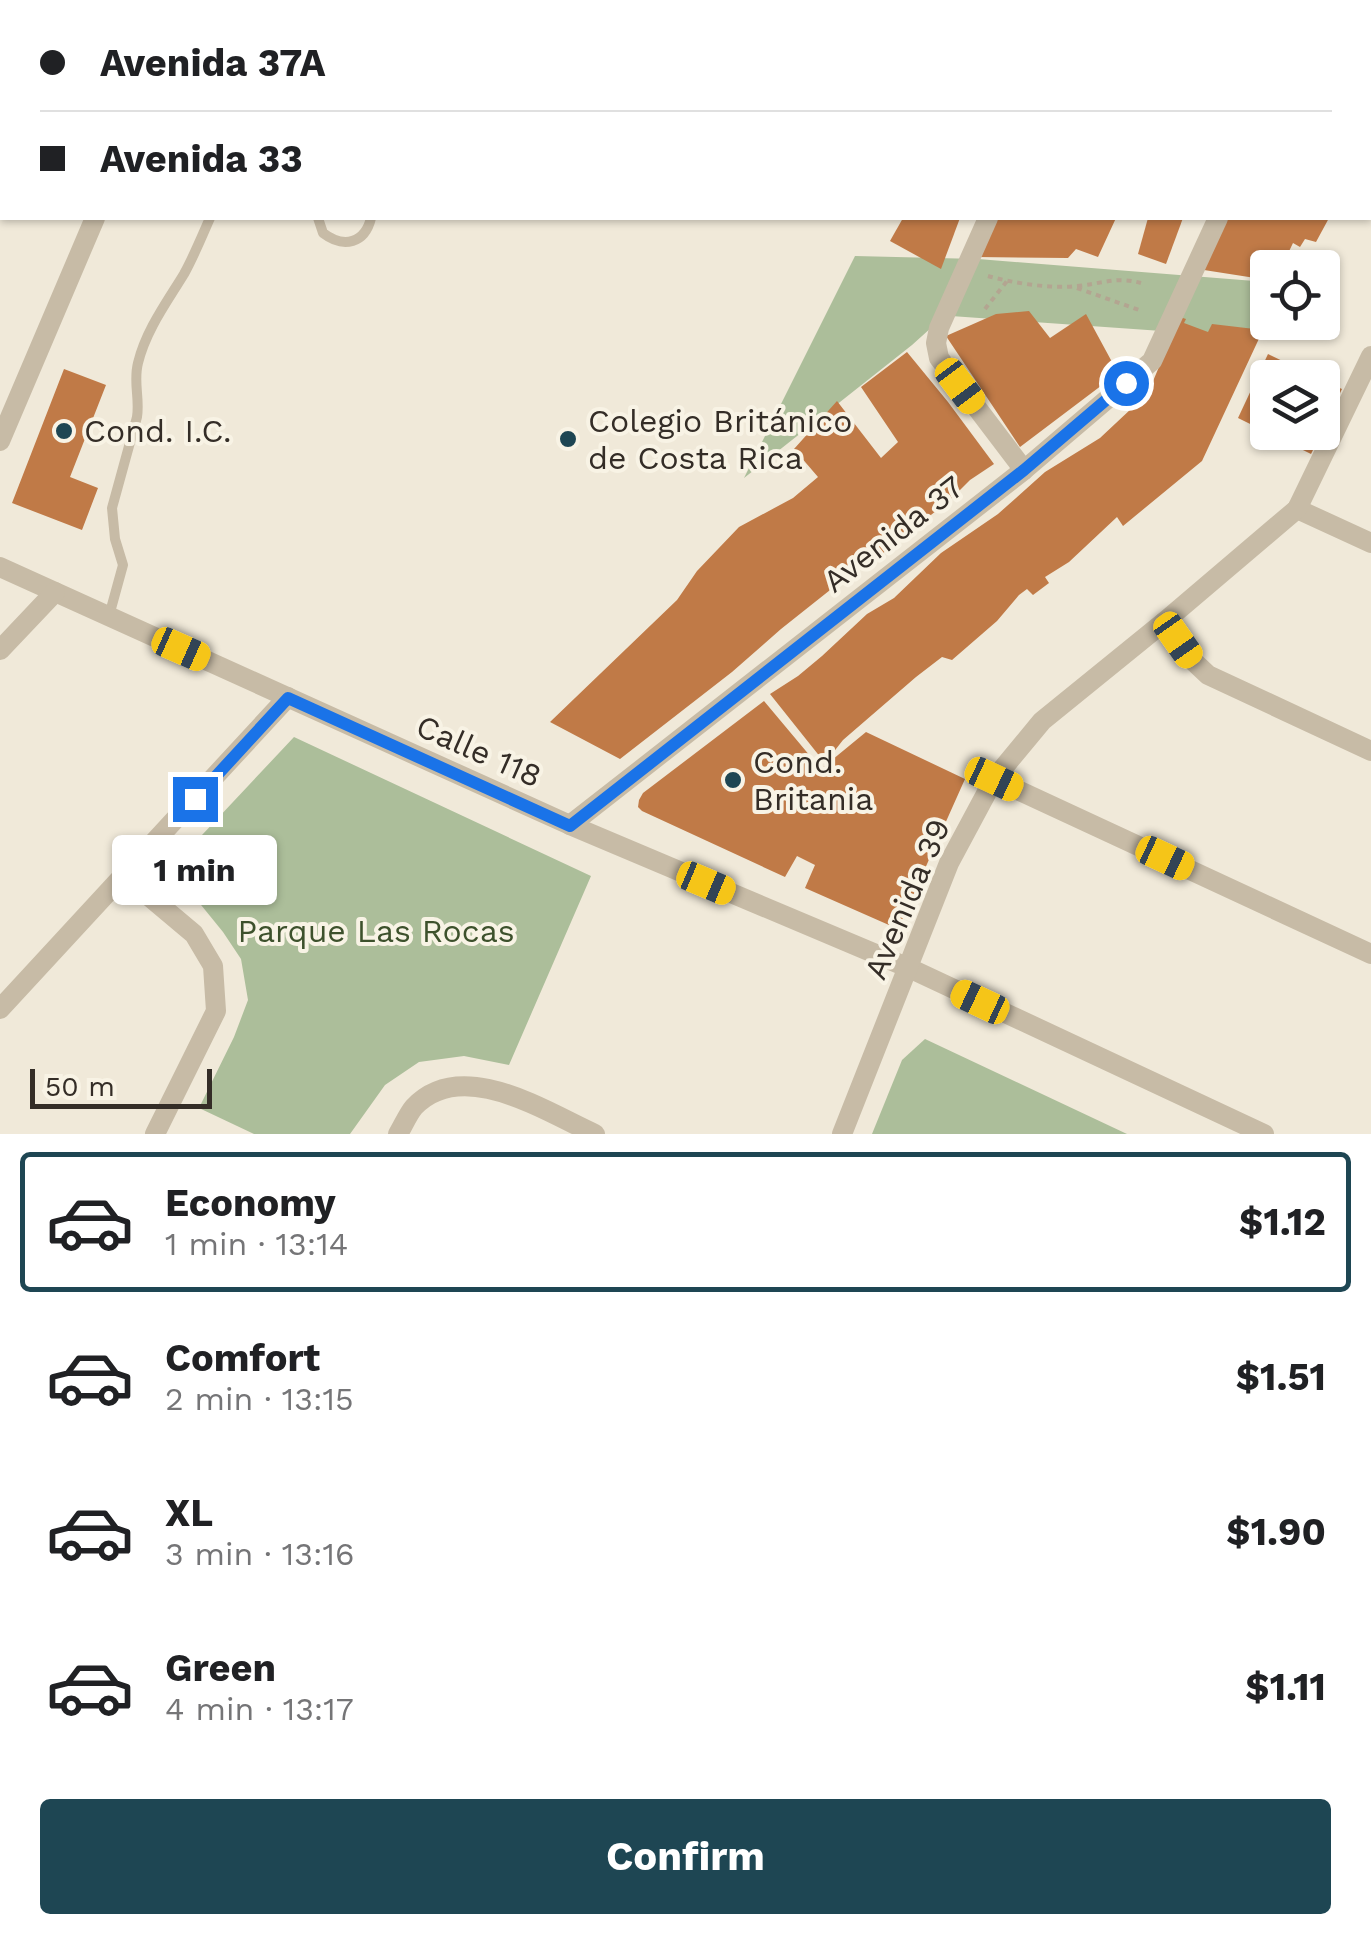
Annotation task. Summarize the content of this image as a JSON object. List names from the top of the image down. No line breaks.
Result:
{"streets":{"street":["Avenida 37","Calle 118","Avenida 39"]},"crossings":[["Avenida 37","Calle 118"],["Calle 118","Avenida 39"]],"parks":["Parque Las Rocas"],"places":["Cond. I.C.","Colegio Británico de Costa Rica","Cond. Britania"],"scale_bar":"50 m","page":{"banner":["Avenida 37A","Avenida 33"],"bubble":"1 min","scale":"50 m","list":[{"name":"Economy","note":"1 min · 13:14","value":"$1.12"},{"name":"Comfort","note":"2 min · 13:15","value":"$1.51"},{"name":"XL","note":"3 min · 13:16","value":"$1.90"},{"name":"Green","note":"4 min · 13:17","value":"$1.11"}],"buttons":"Confirm"}}
